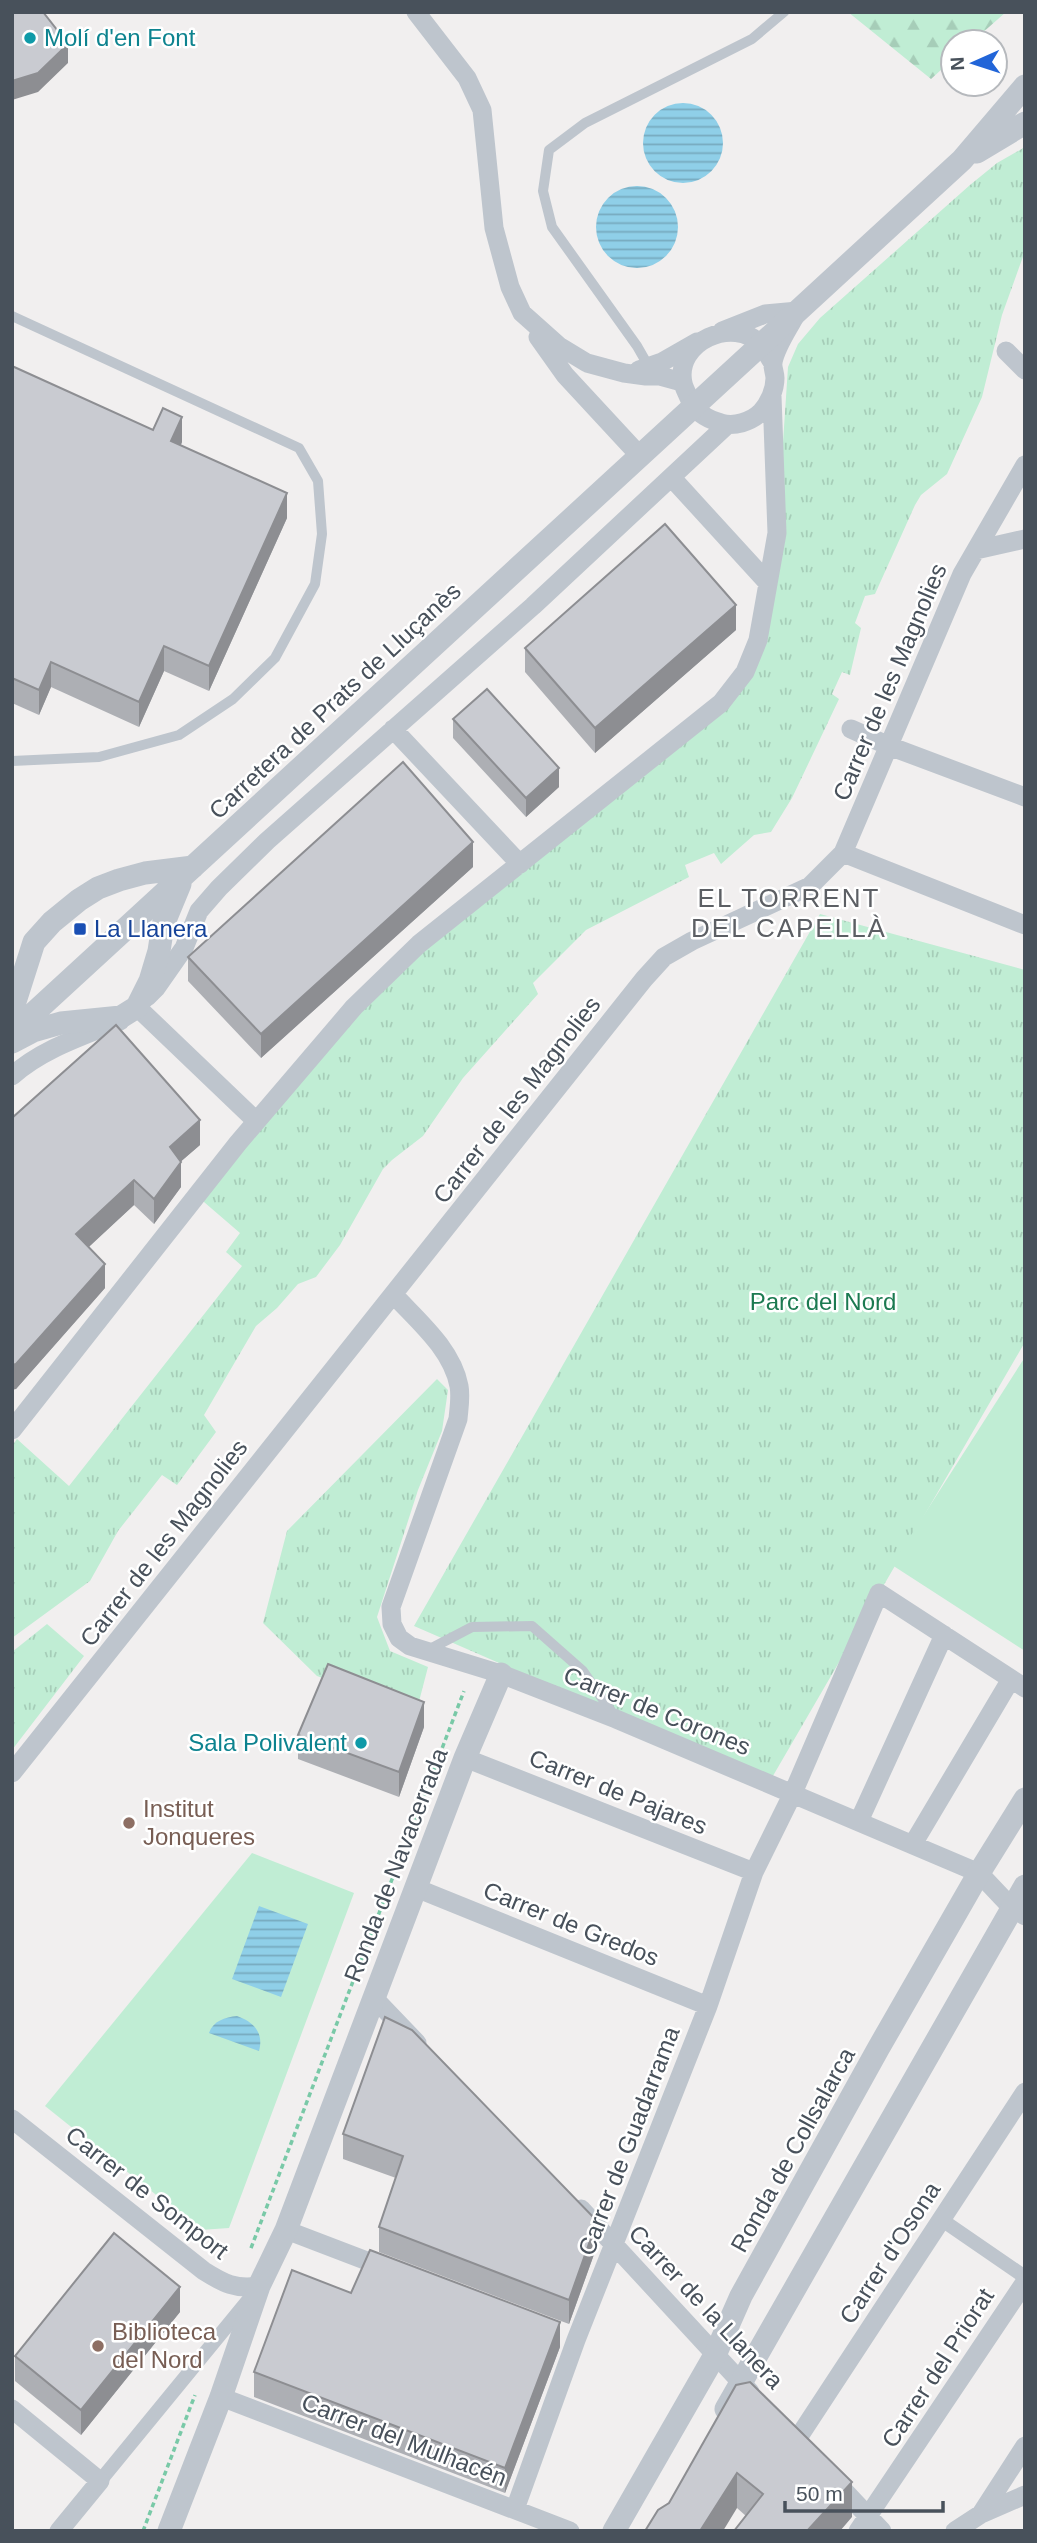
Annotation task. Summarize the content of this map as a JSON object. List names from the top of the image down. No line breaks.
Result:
{"streets":{"street":["Carrer de les Magnolies","Carretera de Prats de Lluçanès","Carrer de Corones","Carrer de Pajares","Ronda de Navacerrada","Carrer de Gredos","Carrer de Guadarrama","Ronda de Collsalarca","Carrer de Somport","Carrer d'Osona","Carrer de la Llanera","Carrer del Priorat","Carrer del Mulhacén"]},"crossings":[["Carrer de Corones","Ronda de Navacerrada"],["Carrer de Corones","Carrer de Guadarrama"],["Carrer de Corones","Ronda de Collsalarca"],["Carrer de Pajares","Ronda de Navacerrada"],["Carrer de Pajares","Carrer de Guadarrama"],["Ronda de Navacerrada","Carrer de Gredos"],["Ronda de Navacerrada","Carrer de Somport"],["Ronda de Navacerrada","Carrer del Mulhacén"],["Carrer de Gredos","Carrer de Guadarrama"],["Carrer de Guadarrama","Carrer de la Llanera"],["Carrer de Guadarrama","Carrer del Mulhacén"],["Ronda de Collsalarca","Carrer de la Llanera"]],"districts":["EL TORRENT DEL CAPELLÀ"],"parks":["Parc del Nord"],"places":{"other":["Molí d'en Font","Sala Polivalent","Institut Jonqueres","Biblioteca del Nord"],"transit":["La Llanera"]},"scale_bar":"50 m","north":"left"}
